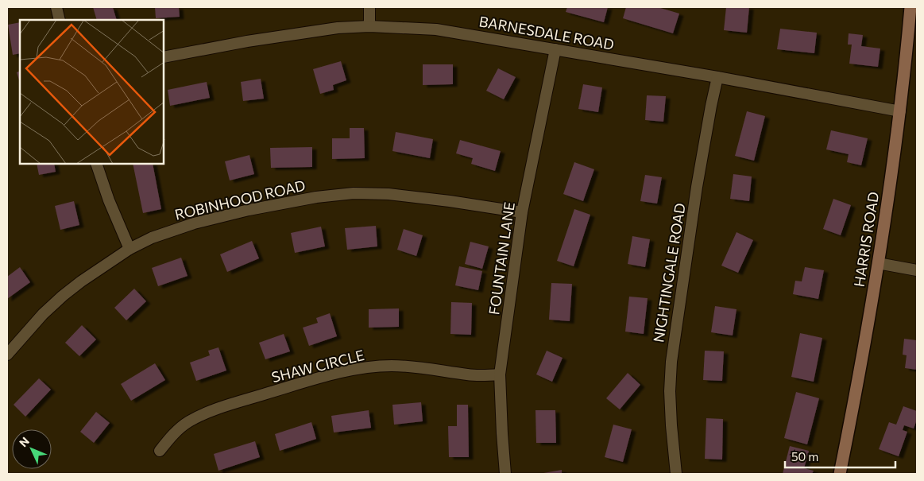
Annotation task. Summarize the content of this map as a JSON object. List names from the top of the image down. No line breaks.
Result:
{"streets":{"street":["BARNESDALE ROAD","ROBINHOOD ROAD","HARRIS ROAD","FOUNTAIN LANE","NIGHTINGALE ROAD","SHAW CIRCLE"]},"crossings":[["BARNESDALE ROAD","HARRIS ROAD"],["BARNESDALE ROAD","FOUNTAIN LANE"],["BARNESDALE ROAD","NIGHTINGALE ROAD"],["ROBINHOOD ROAD","FOUNTAIN LANE"],["FOUNTAIN LANE","SHAW CIRCLE"]],"scale_bar":"50 m","north":"top left"}
